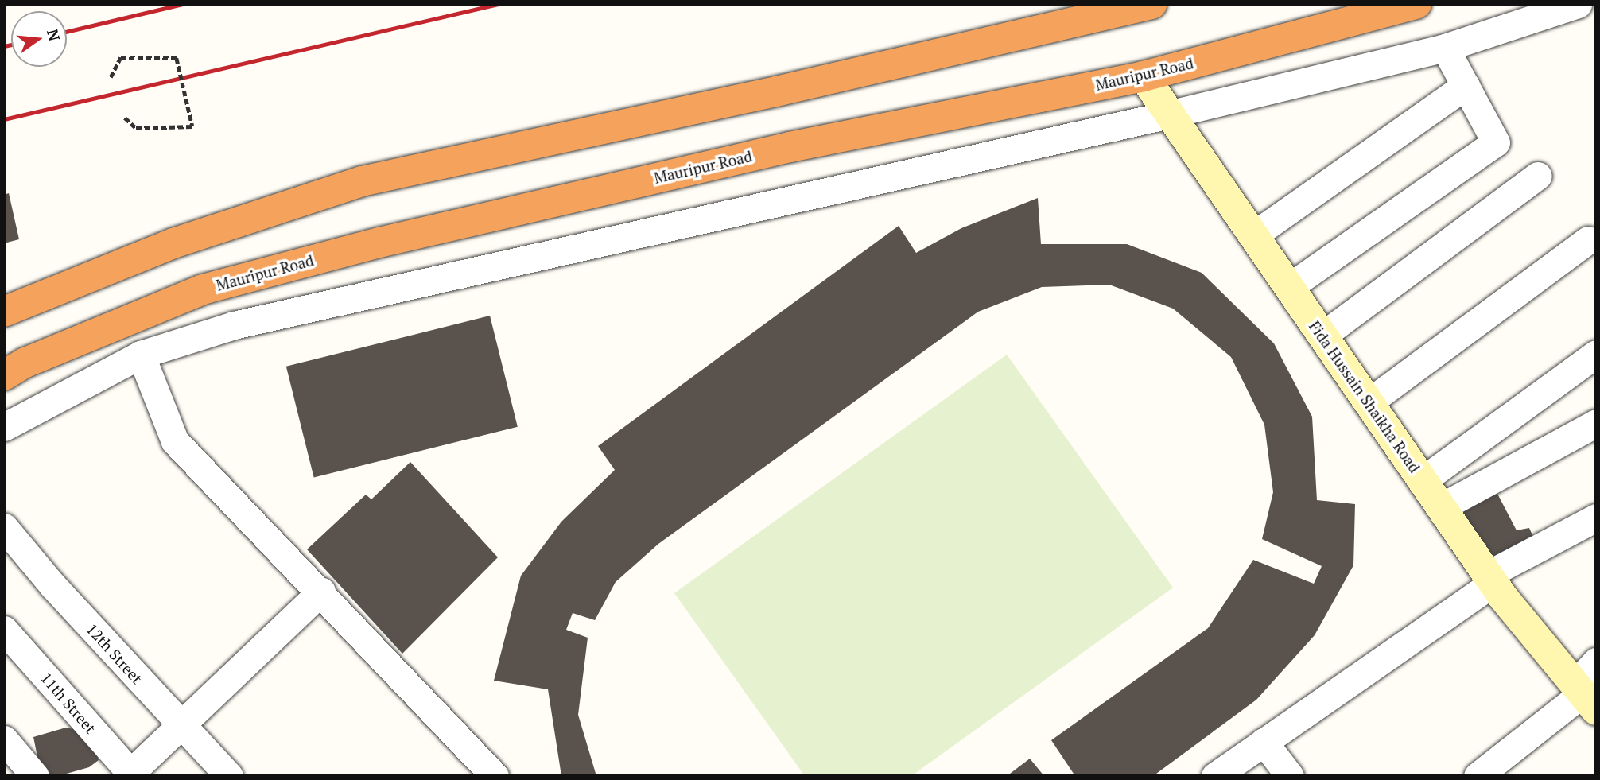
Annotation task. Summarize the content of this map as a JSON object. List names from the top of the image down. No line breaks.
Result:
{"streets":{"highway":["Mauripur Road"],"street":["Fida Hussain Shaikha Road","12th Street","11th Street"]},"crossings":[["Mauripur Road","Fida Hussain Shaikha Road"]],"north":"right"}
